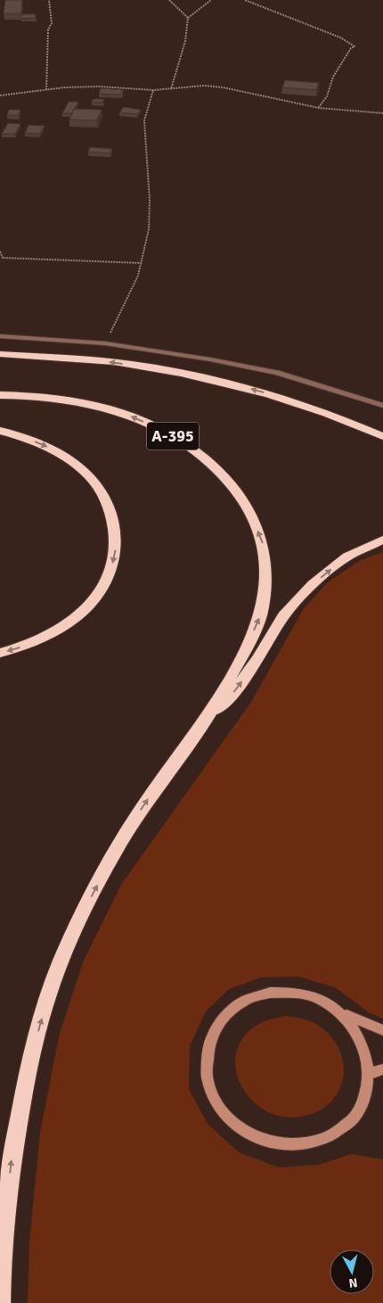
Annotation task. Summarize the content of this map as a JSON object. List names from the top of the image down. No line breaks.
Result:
{"streets":{"highway":["A-395"]},"north":"bottom"}
